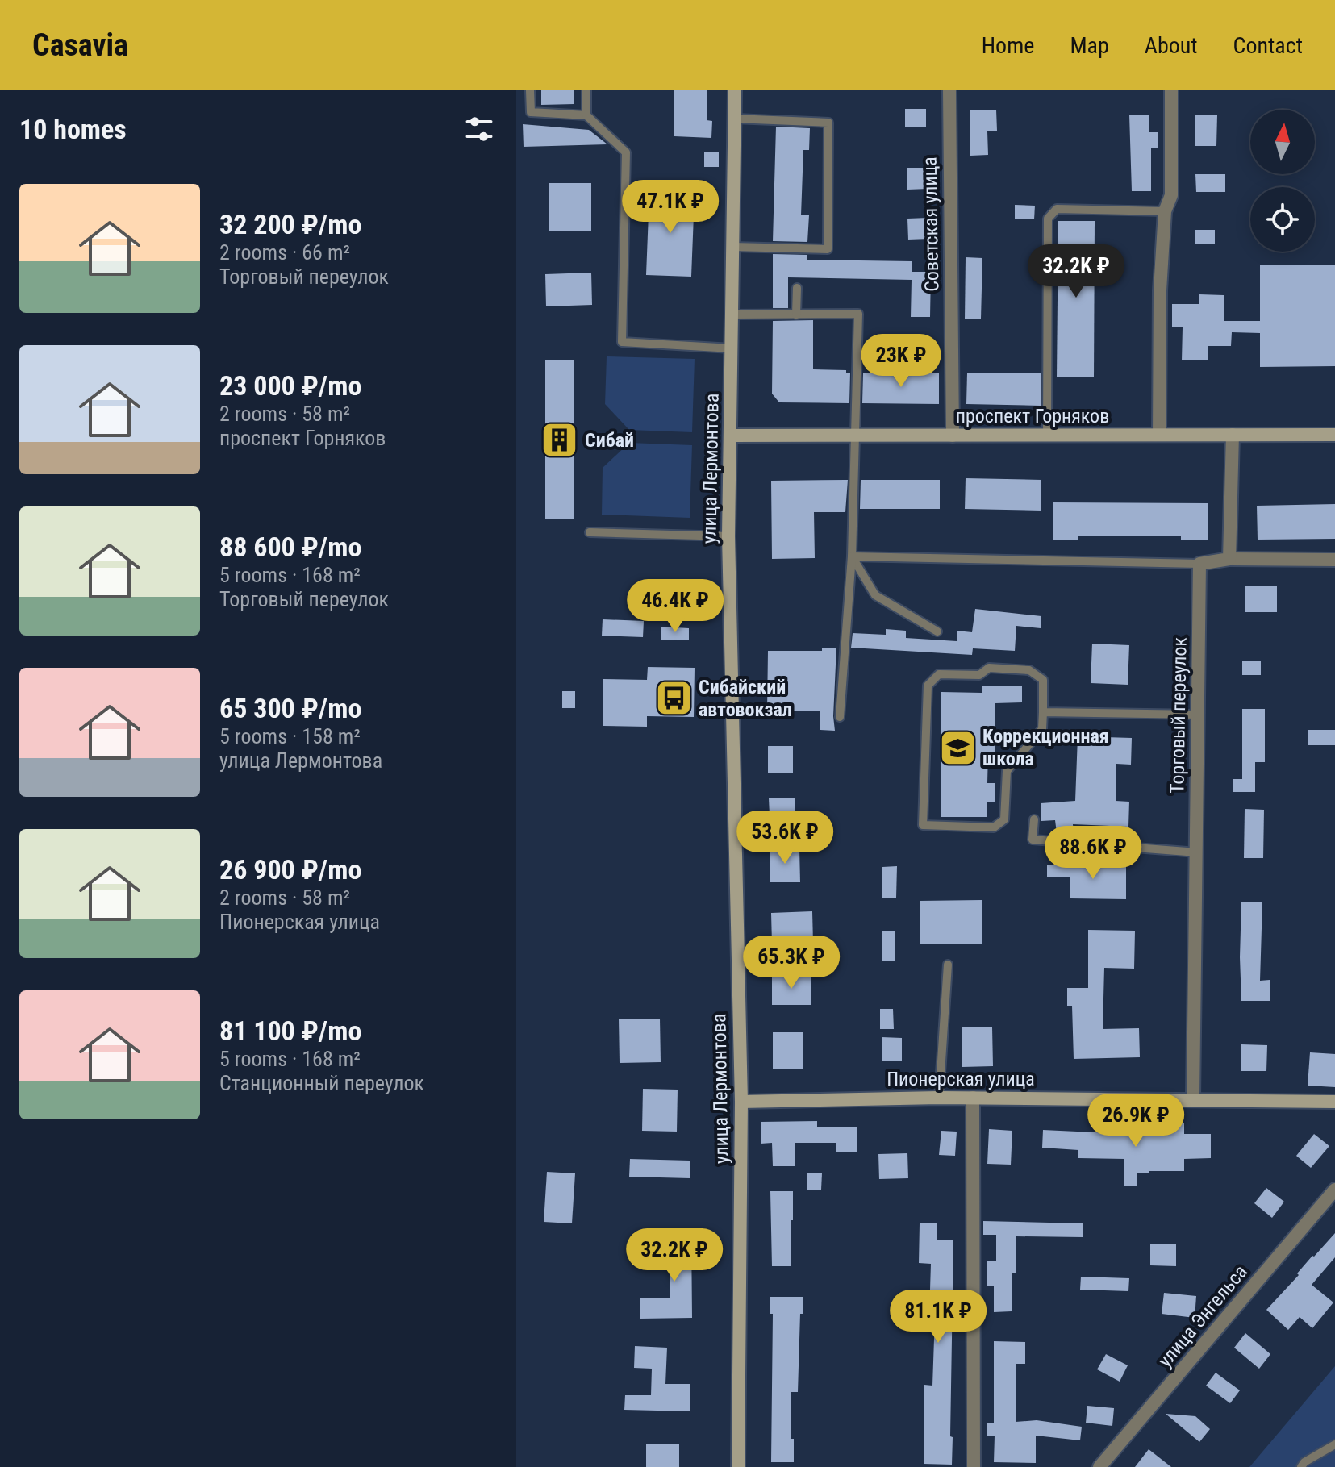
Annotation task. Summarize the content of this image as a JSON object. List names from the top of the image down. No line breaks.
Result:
{"streets":{"main road":["проспект Горняков","улица Лермонтова","Пионерская улица"],"street":["Советская улица","Торговый переулок","улица Энгельса"]},"crossings":[["Советская улица","проспект Горняков"],["проспект Горняков","улица Лермонтова"],["улица Лермонтова","Пионерская улица"],["Торговый переулок","Пионерская улица"]],"places":{"building":["Сибай"],"bus stop":["Сибайский автовокзал"],"school or university":["Коррекционная школа"]},"north":"top","page":{"header":"Casavia","nav":["Home","Map","About","Contact"],"heading":"10 homes","list":[{"name":"32 200 ₽/mo","note":"2 rooms · 66 m² · Торговый переулок"},{"name":"23 000 ₽/mo","note":"2 rooms · 58 m² · проспект Горняков"},{"name":"88 600 ₽/mo","note":"5 rooms · 168 m² · Торговый переулок"},{"name":"65 300 ₽/mo","note":"5 rooms · 158 m² · улица Лермонтова"},{"name":"26 900 ₽/mo","note":"2 rooms · 58 m² · Пионерская улица"},{"name":"81 100 ₽/mo","note":"5 rooms · 168 m² · Станционный переулок"}],"price":["47.1K ₽","32.2K ₽","23K ₽","46.4K ₽","53.6K ₽","88.6K ₽","65.3K ₽","26.9K ₽","32.2K ₽","81.1K ₽"]}}
